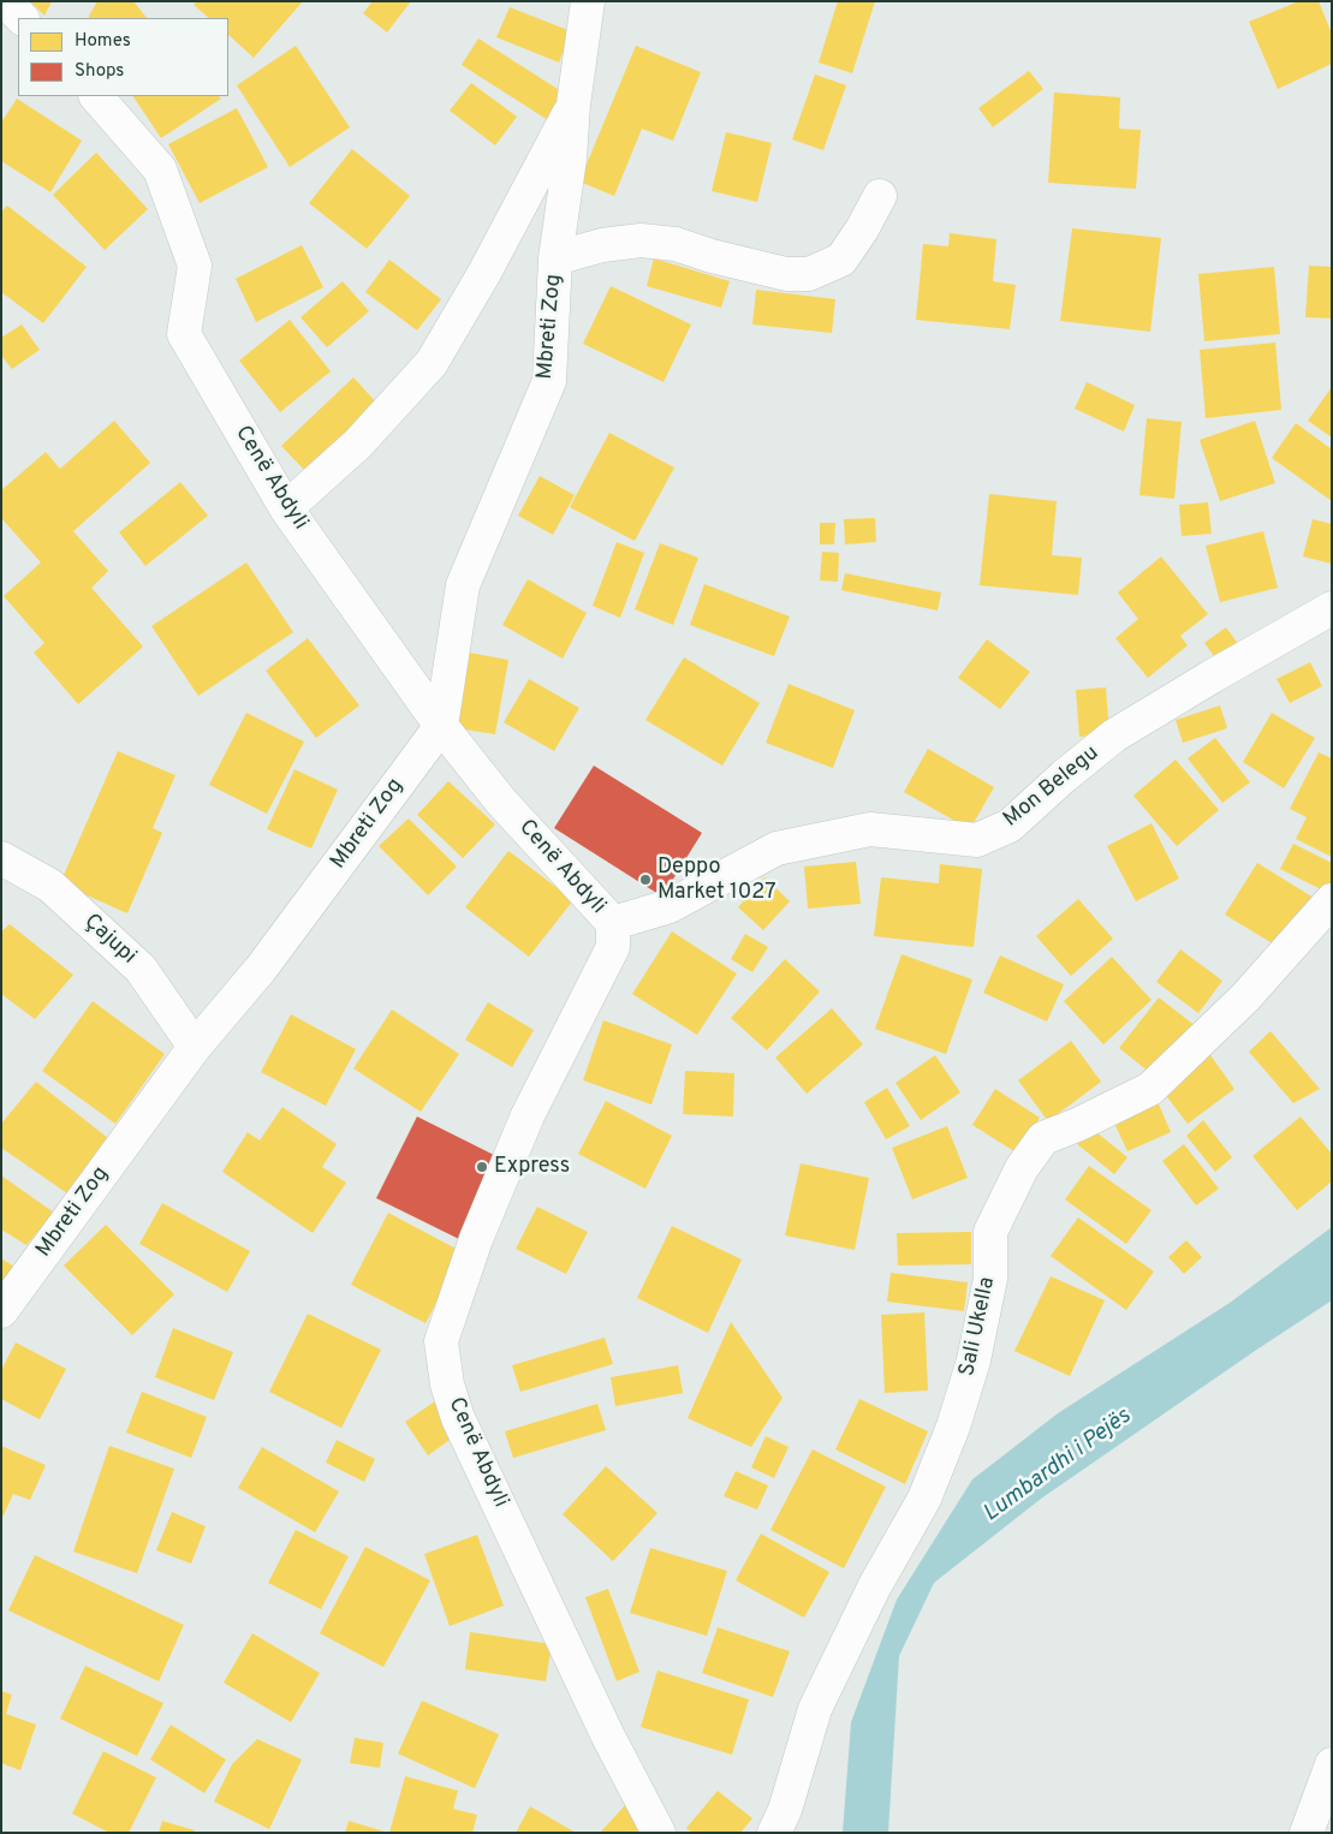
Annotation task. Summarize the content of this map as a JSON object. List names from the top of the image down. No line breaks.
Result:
{"streets":{"street":["Mbreti Zog","Cenë Abdyli","Mon Belegu","Çajupi","Sali Ukella"]},"crossings":[["Mbreti Zog","Cenë Abdyli"],["Mbreti Zog","Çajupi"],["Cenë Abdyli","Mon Belegu"]],"water":["Lumbardhi i Pejës"],"places":["Deppo Market 1027","Express"],"legend":["Homes","Shops"]}
